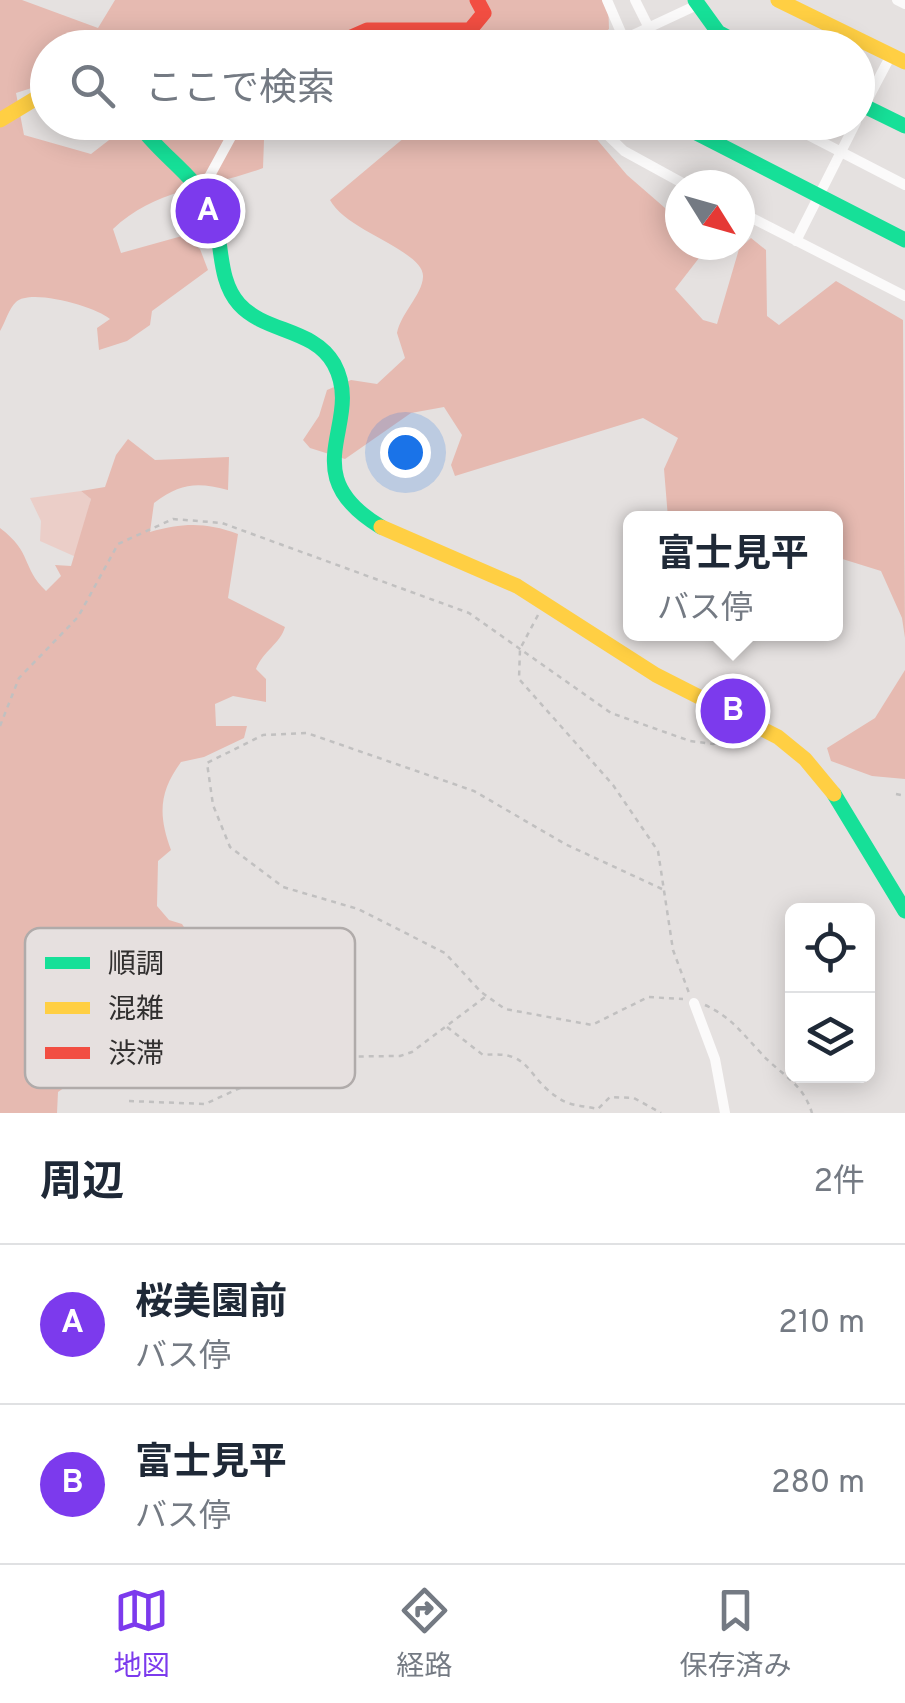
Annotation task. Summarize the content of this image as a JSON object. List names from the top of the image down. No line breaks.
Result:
{"legend":["順調","混雑","渋滞"],"north":"bottom right","page":{"search":"ここで検索","pins":["A","B"],"popup":["富士見平","バス停"],"heading":["周辺","2件"],"list":[{"mark":"A","name":"桜美園前","note":"バス停","value":"210 m"},{"mark":"B","name":"富士見平","note":"バス停","value":"280 m"}],"nav":["地図","経路","保存済み"]}}
